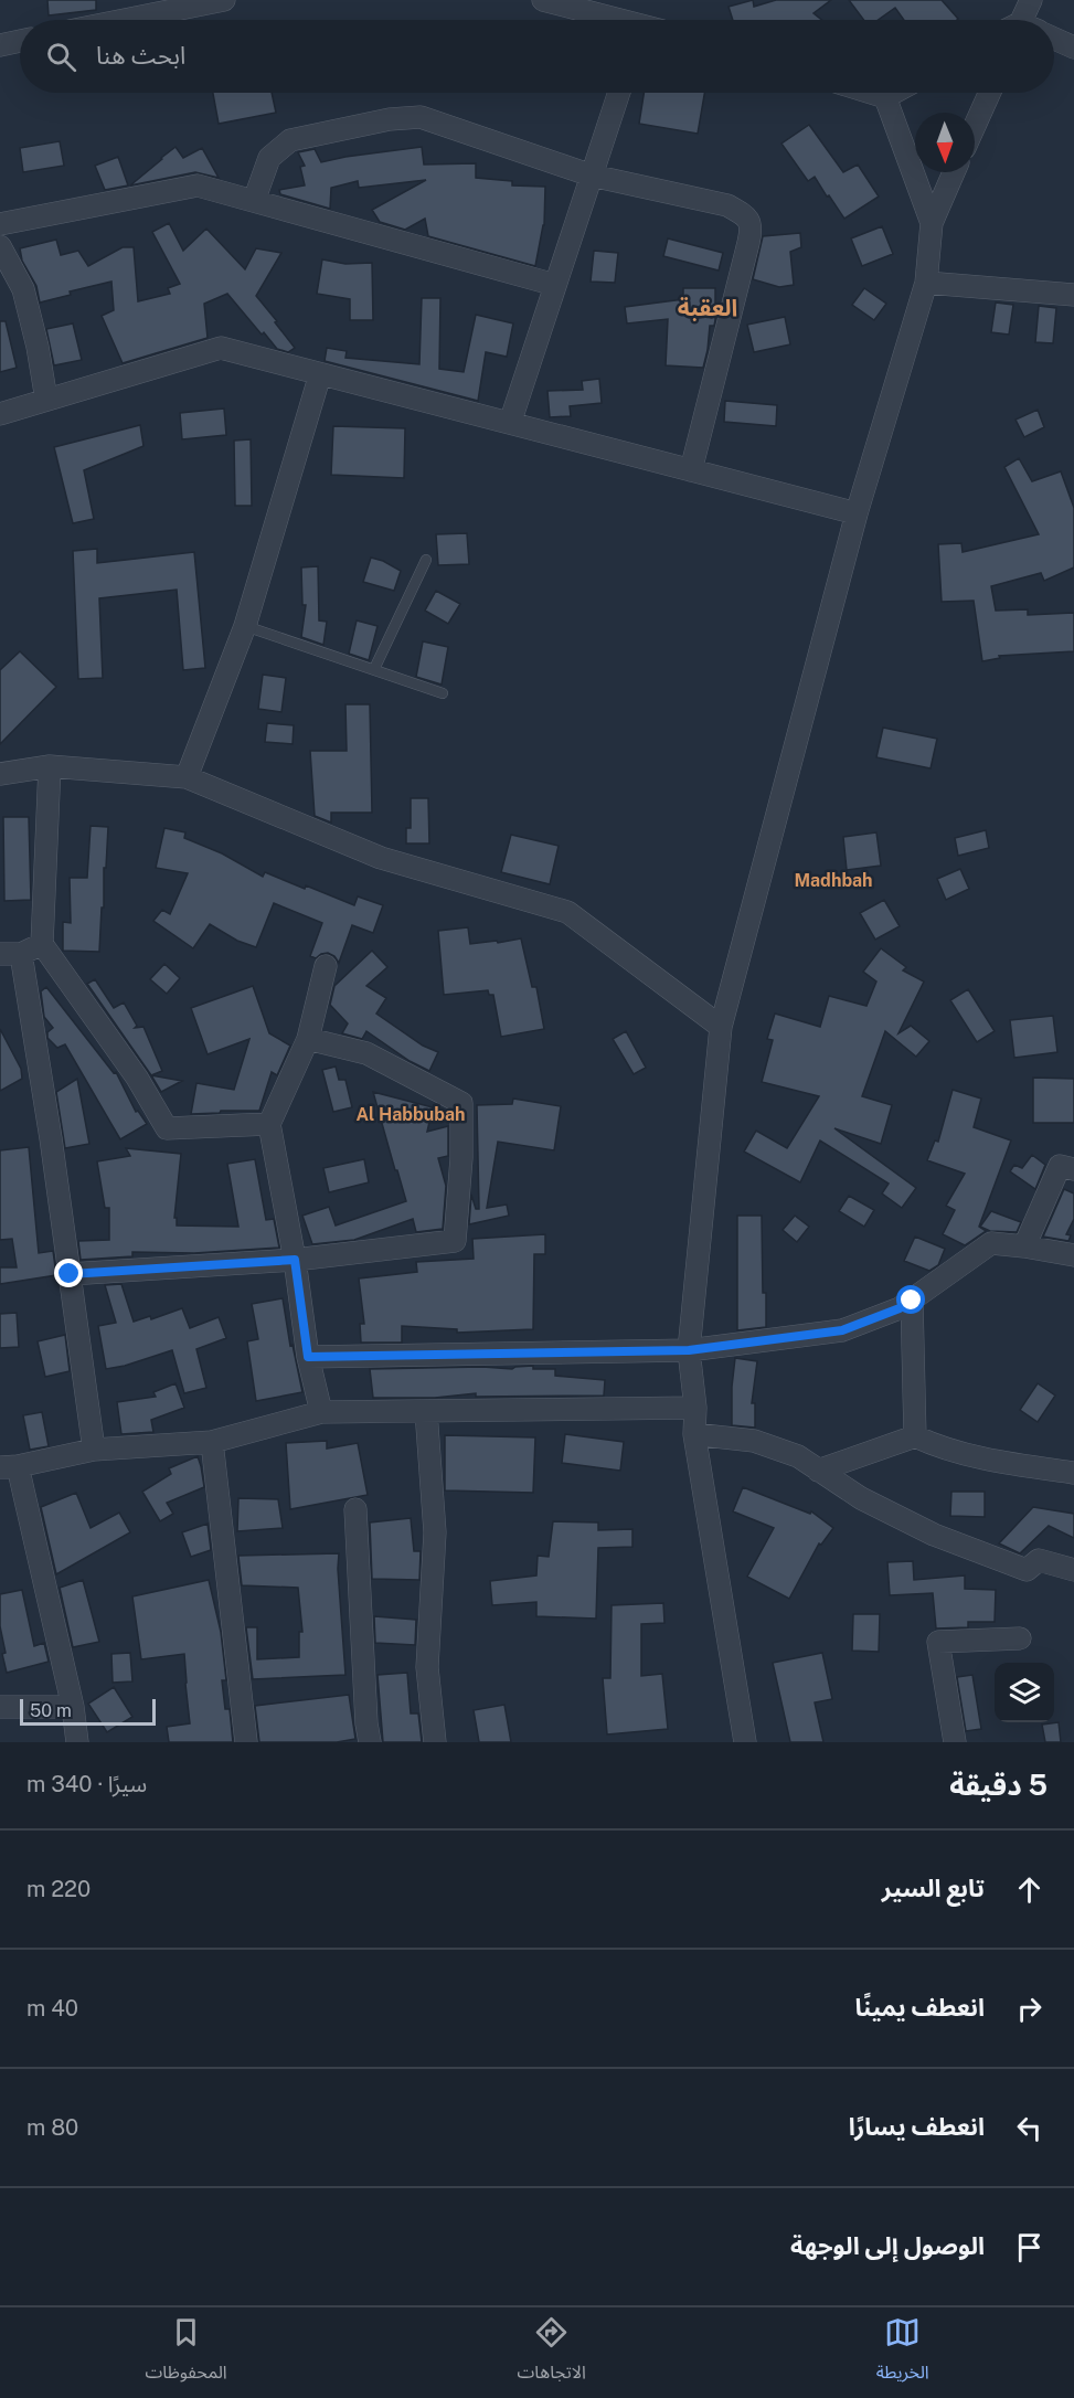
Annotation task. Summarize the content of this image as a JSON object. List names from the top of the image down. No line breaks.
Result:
{"districts":["العقبة","Madhbah","Al Habbubah"],"scale_bar":"50 m","north":"bottom","page":{"search":"ابحث هنا","scale":"50 m","heading":["5 دقيقة","سيرًا · 340 m"],"list":[["تابع السير","220 m"],["انعطف يمينًا","40 m"],["انعطف يسارًا","80 m"],"الوصول إلى الوجهة"],"nav":["الخريطة","الاتجاهات","المحفوظات"]}}
